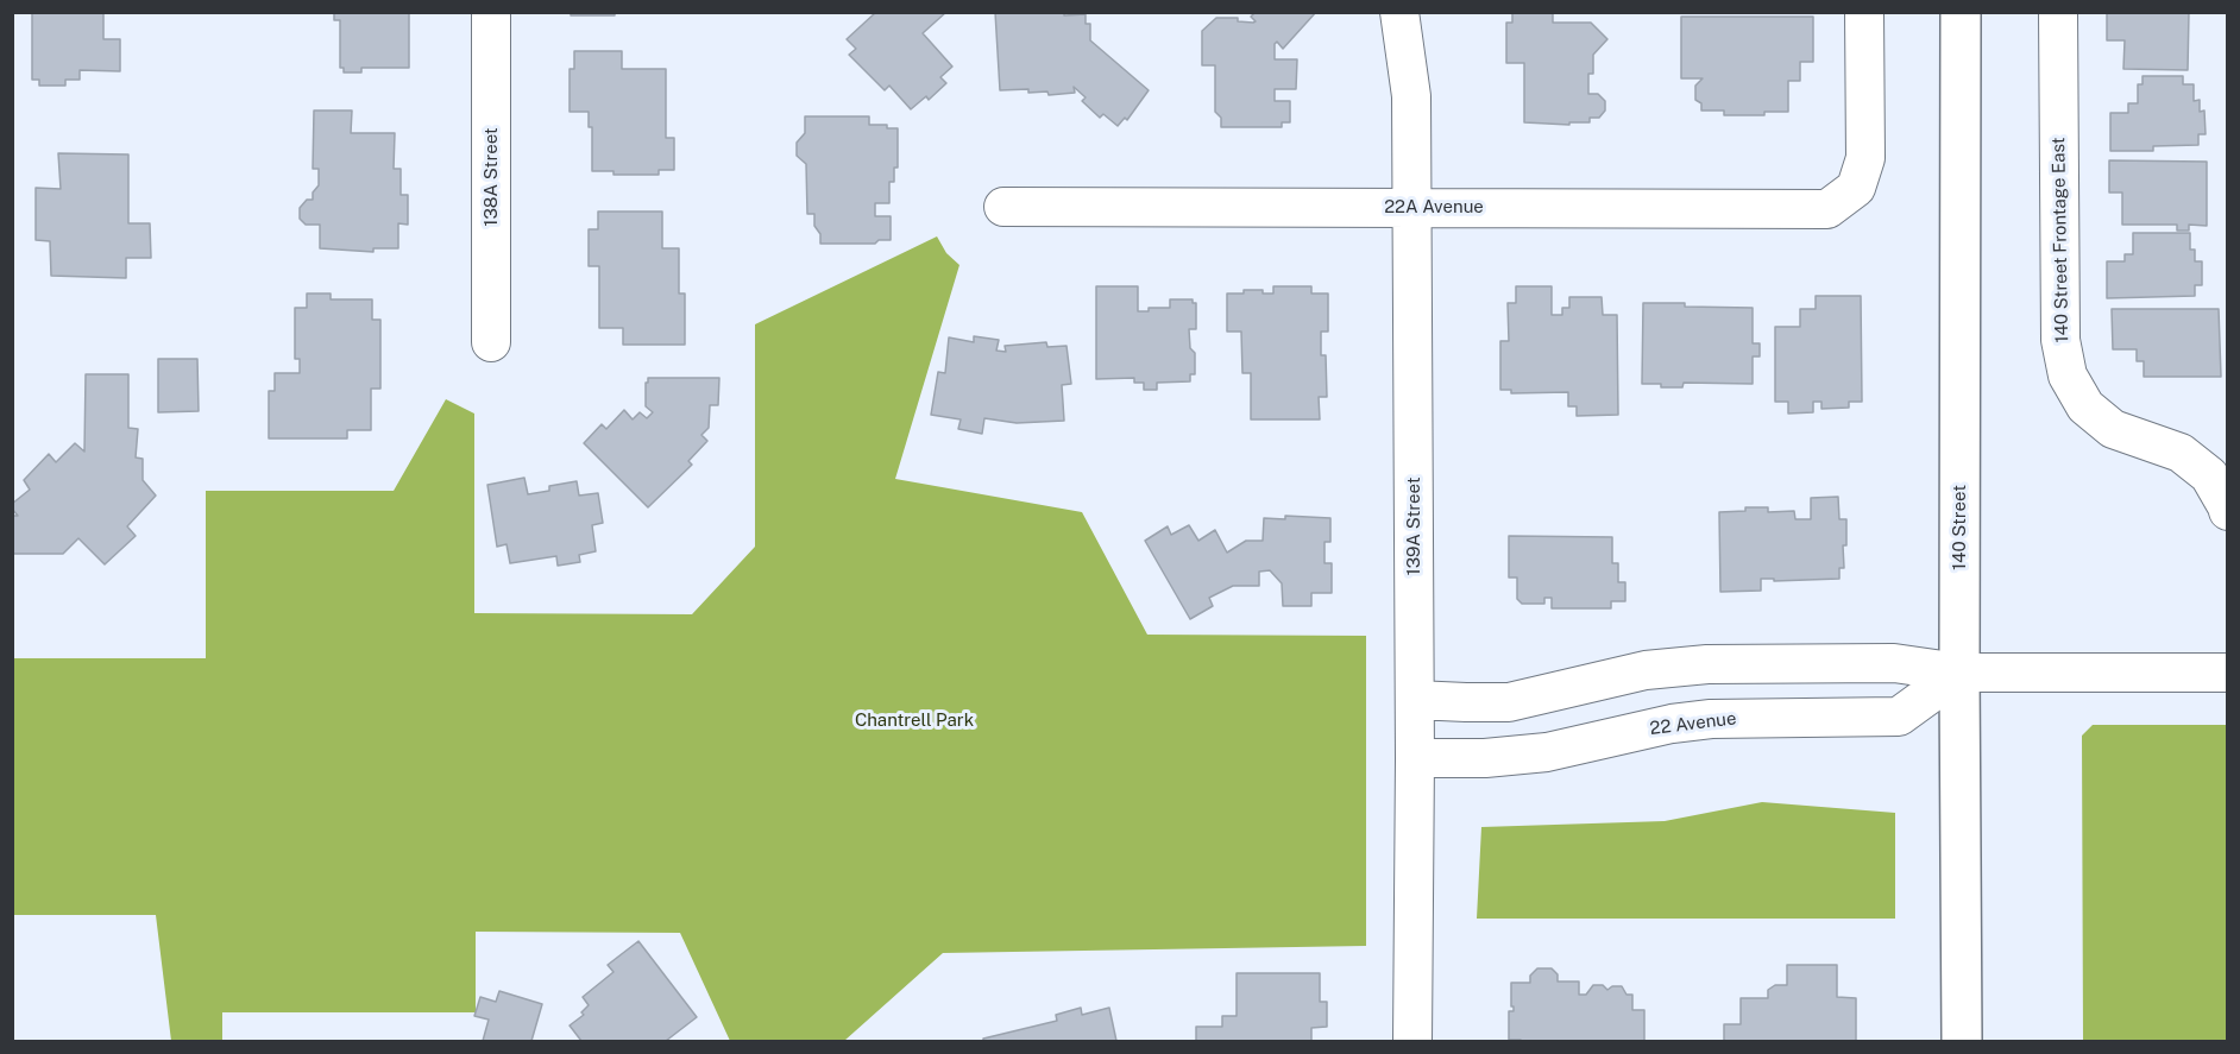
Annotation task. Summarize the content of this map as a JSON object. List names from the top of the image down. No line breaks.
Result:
{"streets":{"main road":["140 Street"],"street":["138A Street","22A Avenue","140 Street Frontage East","139A Street","22 Avenue"]},"crossings":[["22A Avenue","139A Street"],["139A Street","22 Avenue"],["140 Street","22 Avenue"]],"parks":["Chantrell Park"]}
